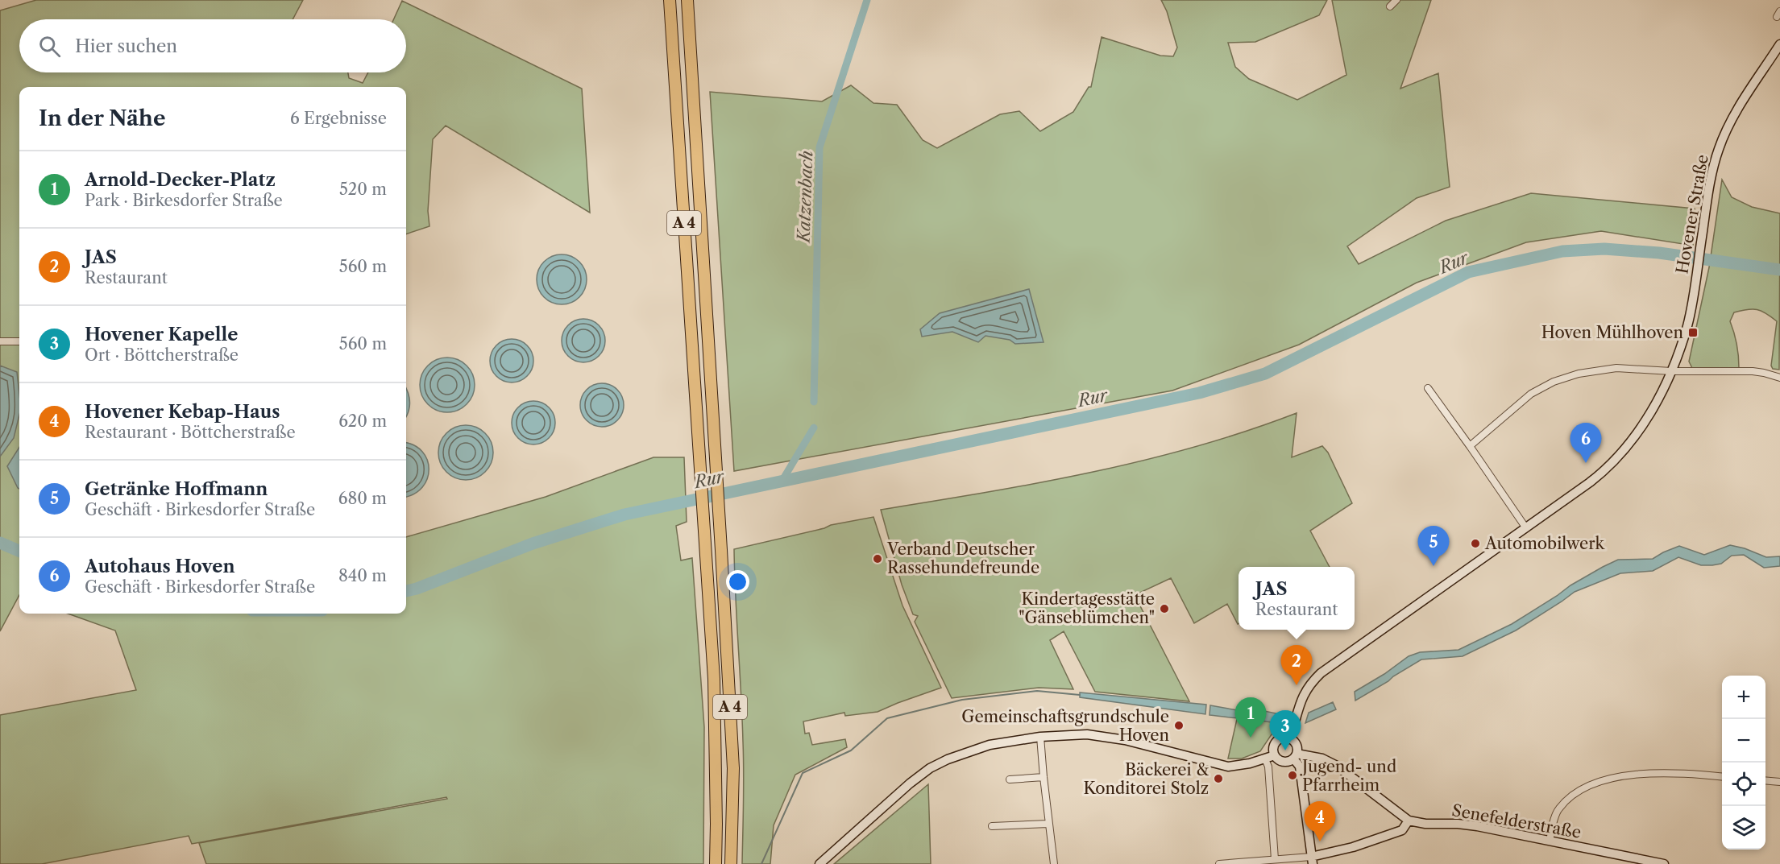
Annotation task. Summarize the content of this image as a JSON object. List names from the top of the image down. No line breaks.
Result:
{"streets":{"highway":["A 4"],"main road":["Hovener Straße","Senefelderstraße"]},"crossings":[["Hovener Straße","Senefelderstraße"]],"water":["Katzenbach","Rur"],"places":{"transit":["Hoven Mühlhoven"],"other":["Automobilwerk","Verband Deutscher Rassehundefreunde","Kindertagesstätte \"Gänseblümchen\"","Gemeinschaftsgrundschule Hoven","Jugend- und Pfarrheim","Bäckerei & Konditorei Stolz"]},"page":{"search":"Hier suchen","heading":["In der Nähe","6 Ergebnisse"],"list":[{"mark":"1","name":"Arnold-Decker-Platz","note":"Park · Birkesdorfer Straße","value":"520 m"},{"mark":"2","name":"JAS","note":"Restaurant","value":"560 m"},{"mark":"3","name":"Hovener Kapelle","note":"Ort · Böttcherstraße","value":"560 m"},{"mark":"4","name":"Hovener Kebap-Haus","note":"Restaurant · Böttcherstraße","value":"620 m"},{"mark":"5","name":"Getränke Hoffmann","note":"Geschäft · Birkesdorfer Straße","value":"680 m"},{"mark":"6","name":"Autohaus Hoven","note":"Geschäft · Birkesdorfer Straße","value":"840 m"}],"pins":["6","5","2","1","3","4"],"popup":["JAS","Restaurant"],"map_buttons":["+","−"]}}
